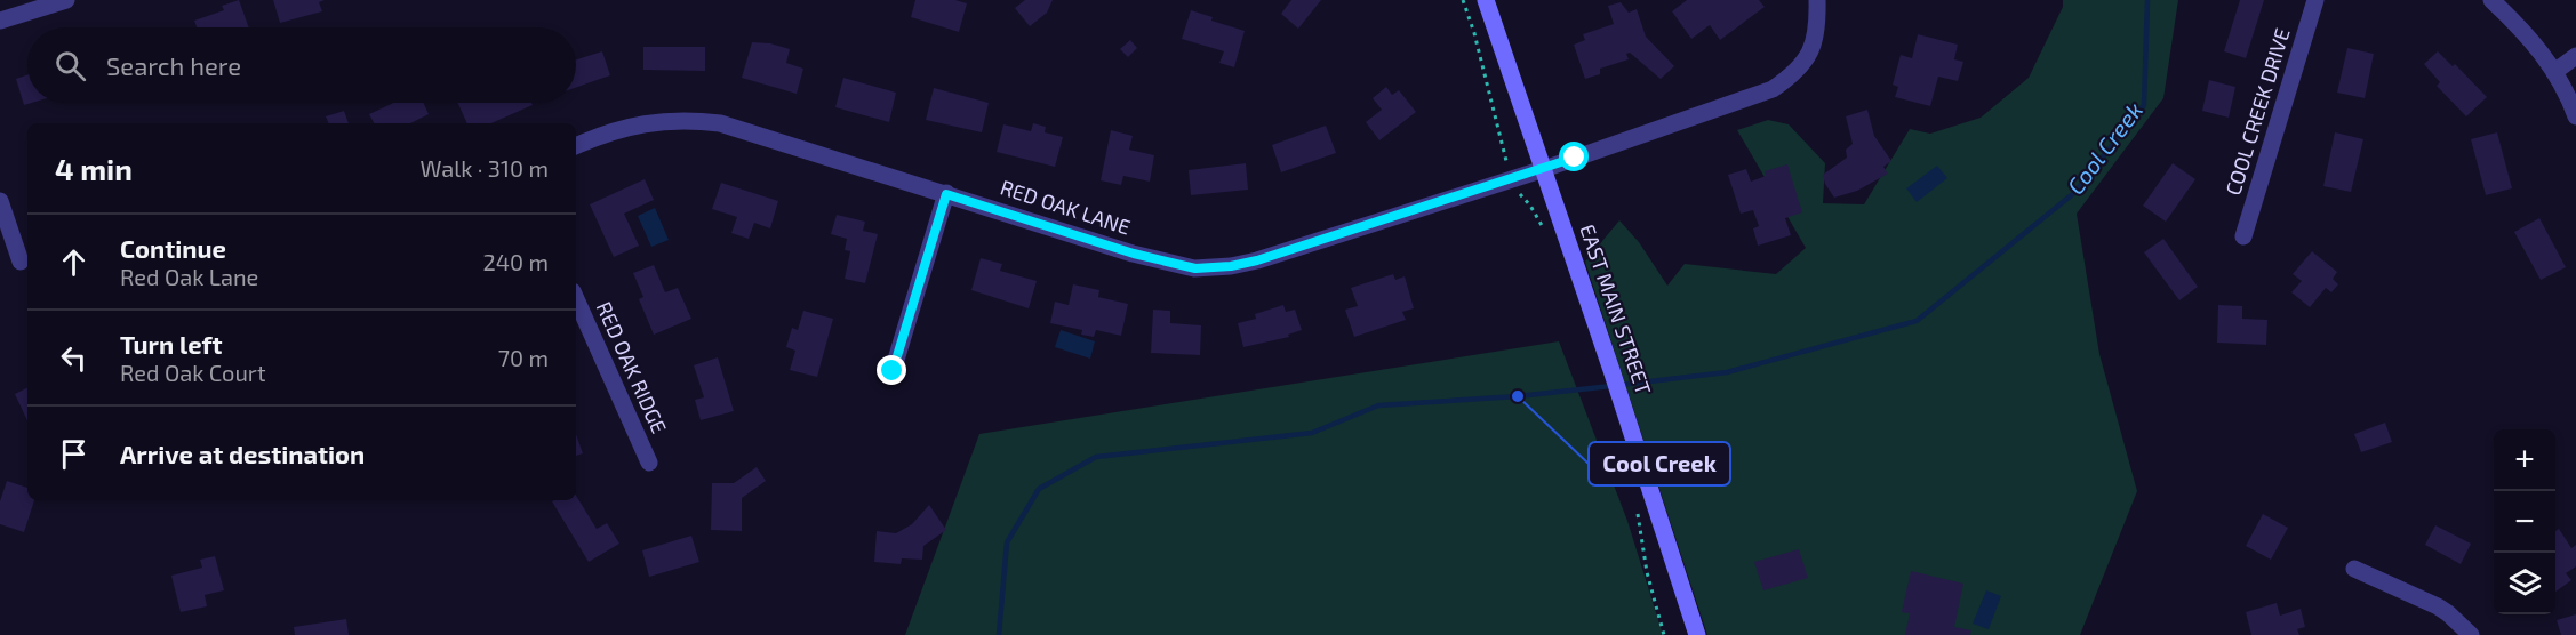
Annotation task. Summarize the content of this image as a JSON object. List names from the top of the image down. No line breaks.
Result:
{"streets":{"main road":["EAST MAIN STREET"],"street":["COOL CREEK DRIVE","RED OAK LANE","RED OAK RIDGE"]},"crossings":[["RED OAK LANE","EAST MAIN STREET"]],"water":["Cool Creek"],"places":["Cool Creek"],"page":{"search":"Search here","heading":["4 min","Walk · 310 m"],"list":[["Continue","Red Oak Lane","240 m"],["Turn left","Red Oak Court","70 m"],"Arrive at destination"],"map_buttons":["+","−"]}}
